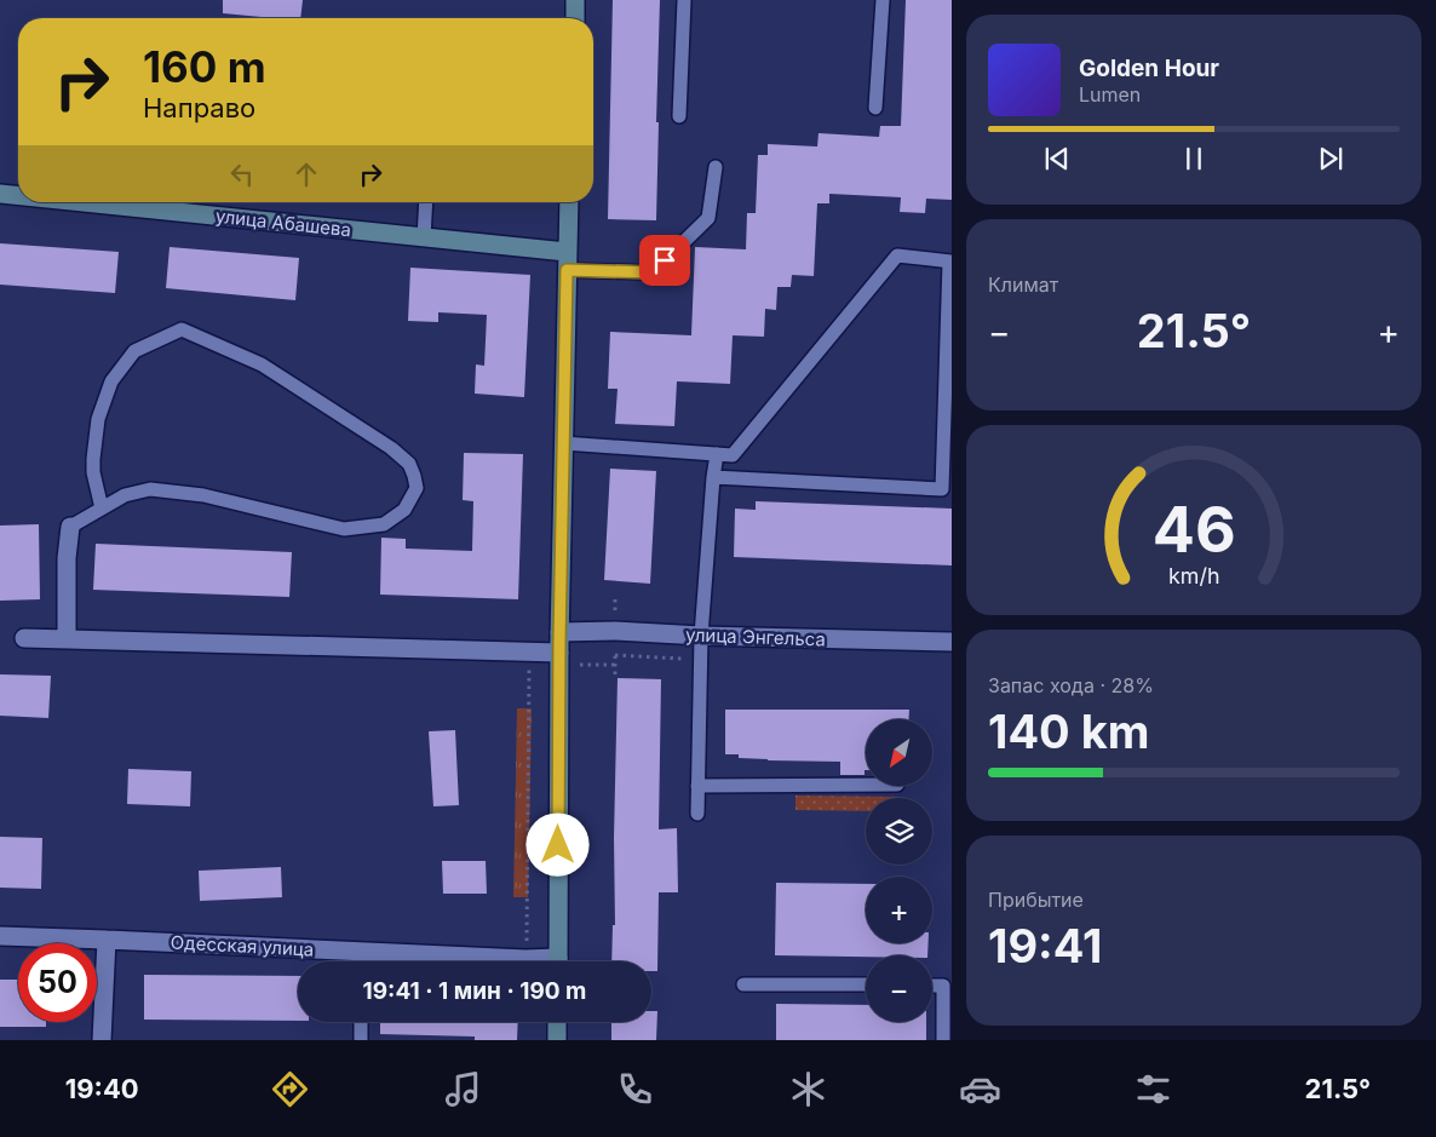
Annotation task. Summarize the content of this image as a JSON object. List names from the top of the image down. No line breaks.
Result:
{"streets":{"main road":["улица Абашева"],"street":["улица Энгельса","Одесская улица"]},"north":"bottom left","page":{"turn":["160 m","Направо"],"song":["Golden Hour","Lumen"],"tile":["Климат",["Запас хода · 28%","140 km"],["Прибытие","19:41"]],"heat":["−","21.5°","+"],"map_buttons":["+","−"],"limit":"50","trip":"19:41 · 1 мин · 190 m","tabs":["19:40","21.5°"],"gauge":["46","km/h"]}}
